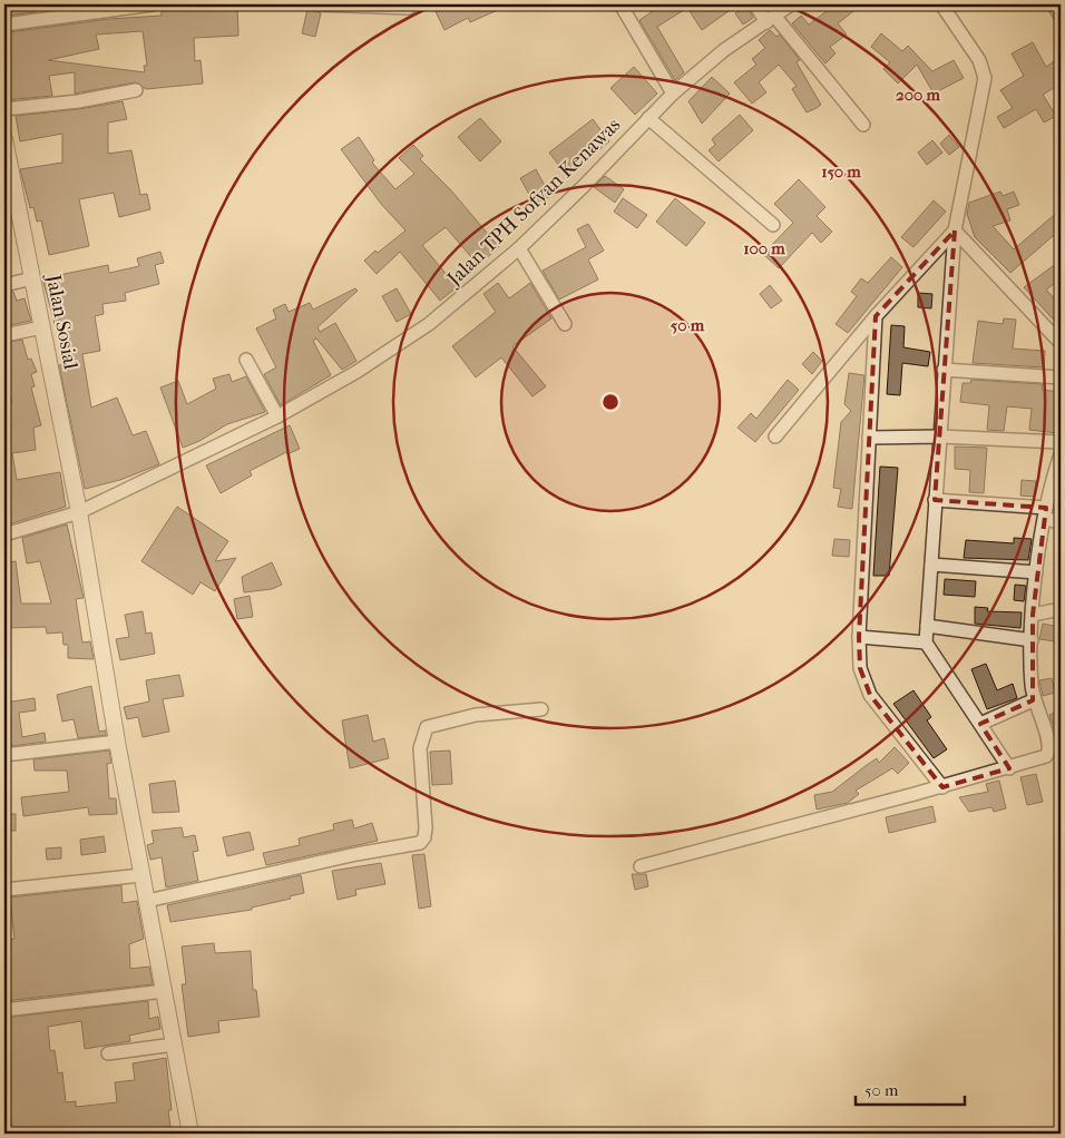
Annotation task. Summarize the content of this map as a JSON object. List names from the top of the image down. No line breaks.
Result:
{"streets":{"street":["Jalan TPH Sofyan Kenawas","Jalan Sosial"]},"crossings":[["Jalan TPH Sofyan Kenawas","Jalan Sosial"]],"scale_bar":"50 m","rings":["200 m","150 m","100 m","50 m"]}
